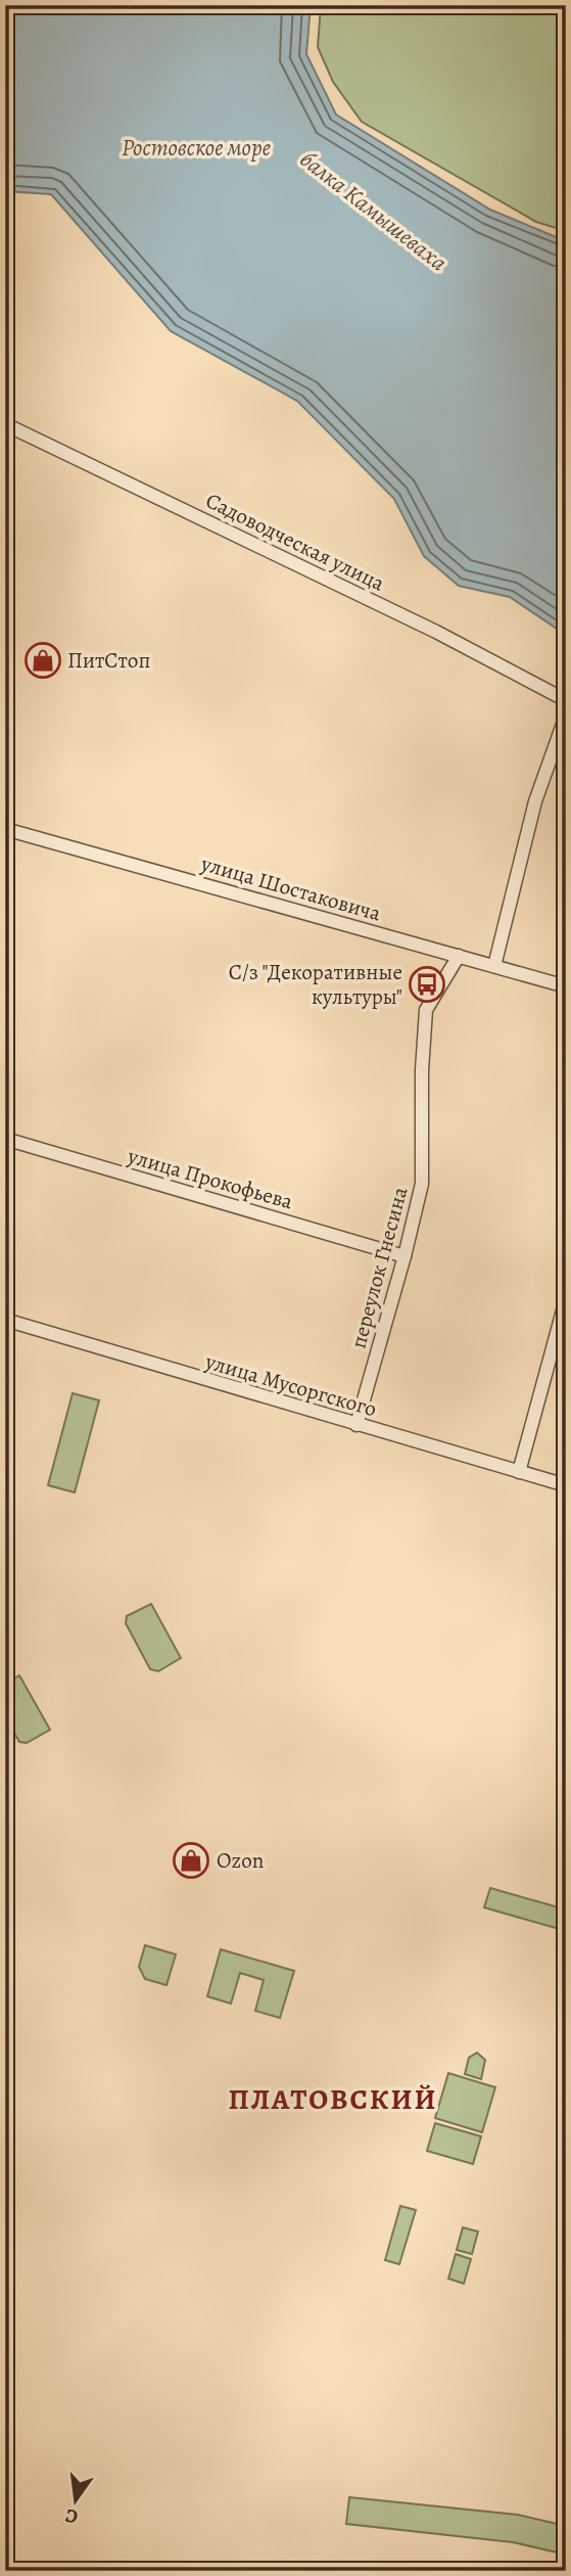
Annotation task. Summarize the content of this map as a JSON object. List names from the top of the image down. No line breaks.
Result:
{"streets":{"street":["Садоводческая улица","улица Шостаковича","улица Прокофьева","переулок Гнесина","улица Мусоргского"]},"crossings":[["улица Шостаковича","переулок Гнесина"],["улица Прокофьева","переулок Гнесина"],["переулок Гнесина","улица Мусоргского"]],"districts":["ПЛАТОВСКИЙ"],"water":["Ростовское море","балка Камышеваха"],"places":{"shop":["ПитСтоп","Ozon"],"bus stop":["С/з \"Декоративные культуры\""]},"north":"bottom"}
